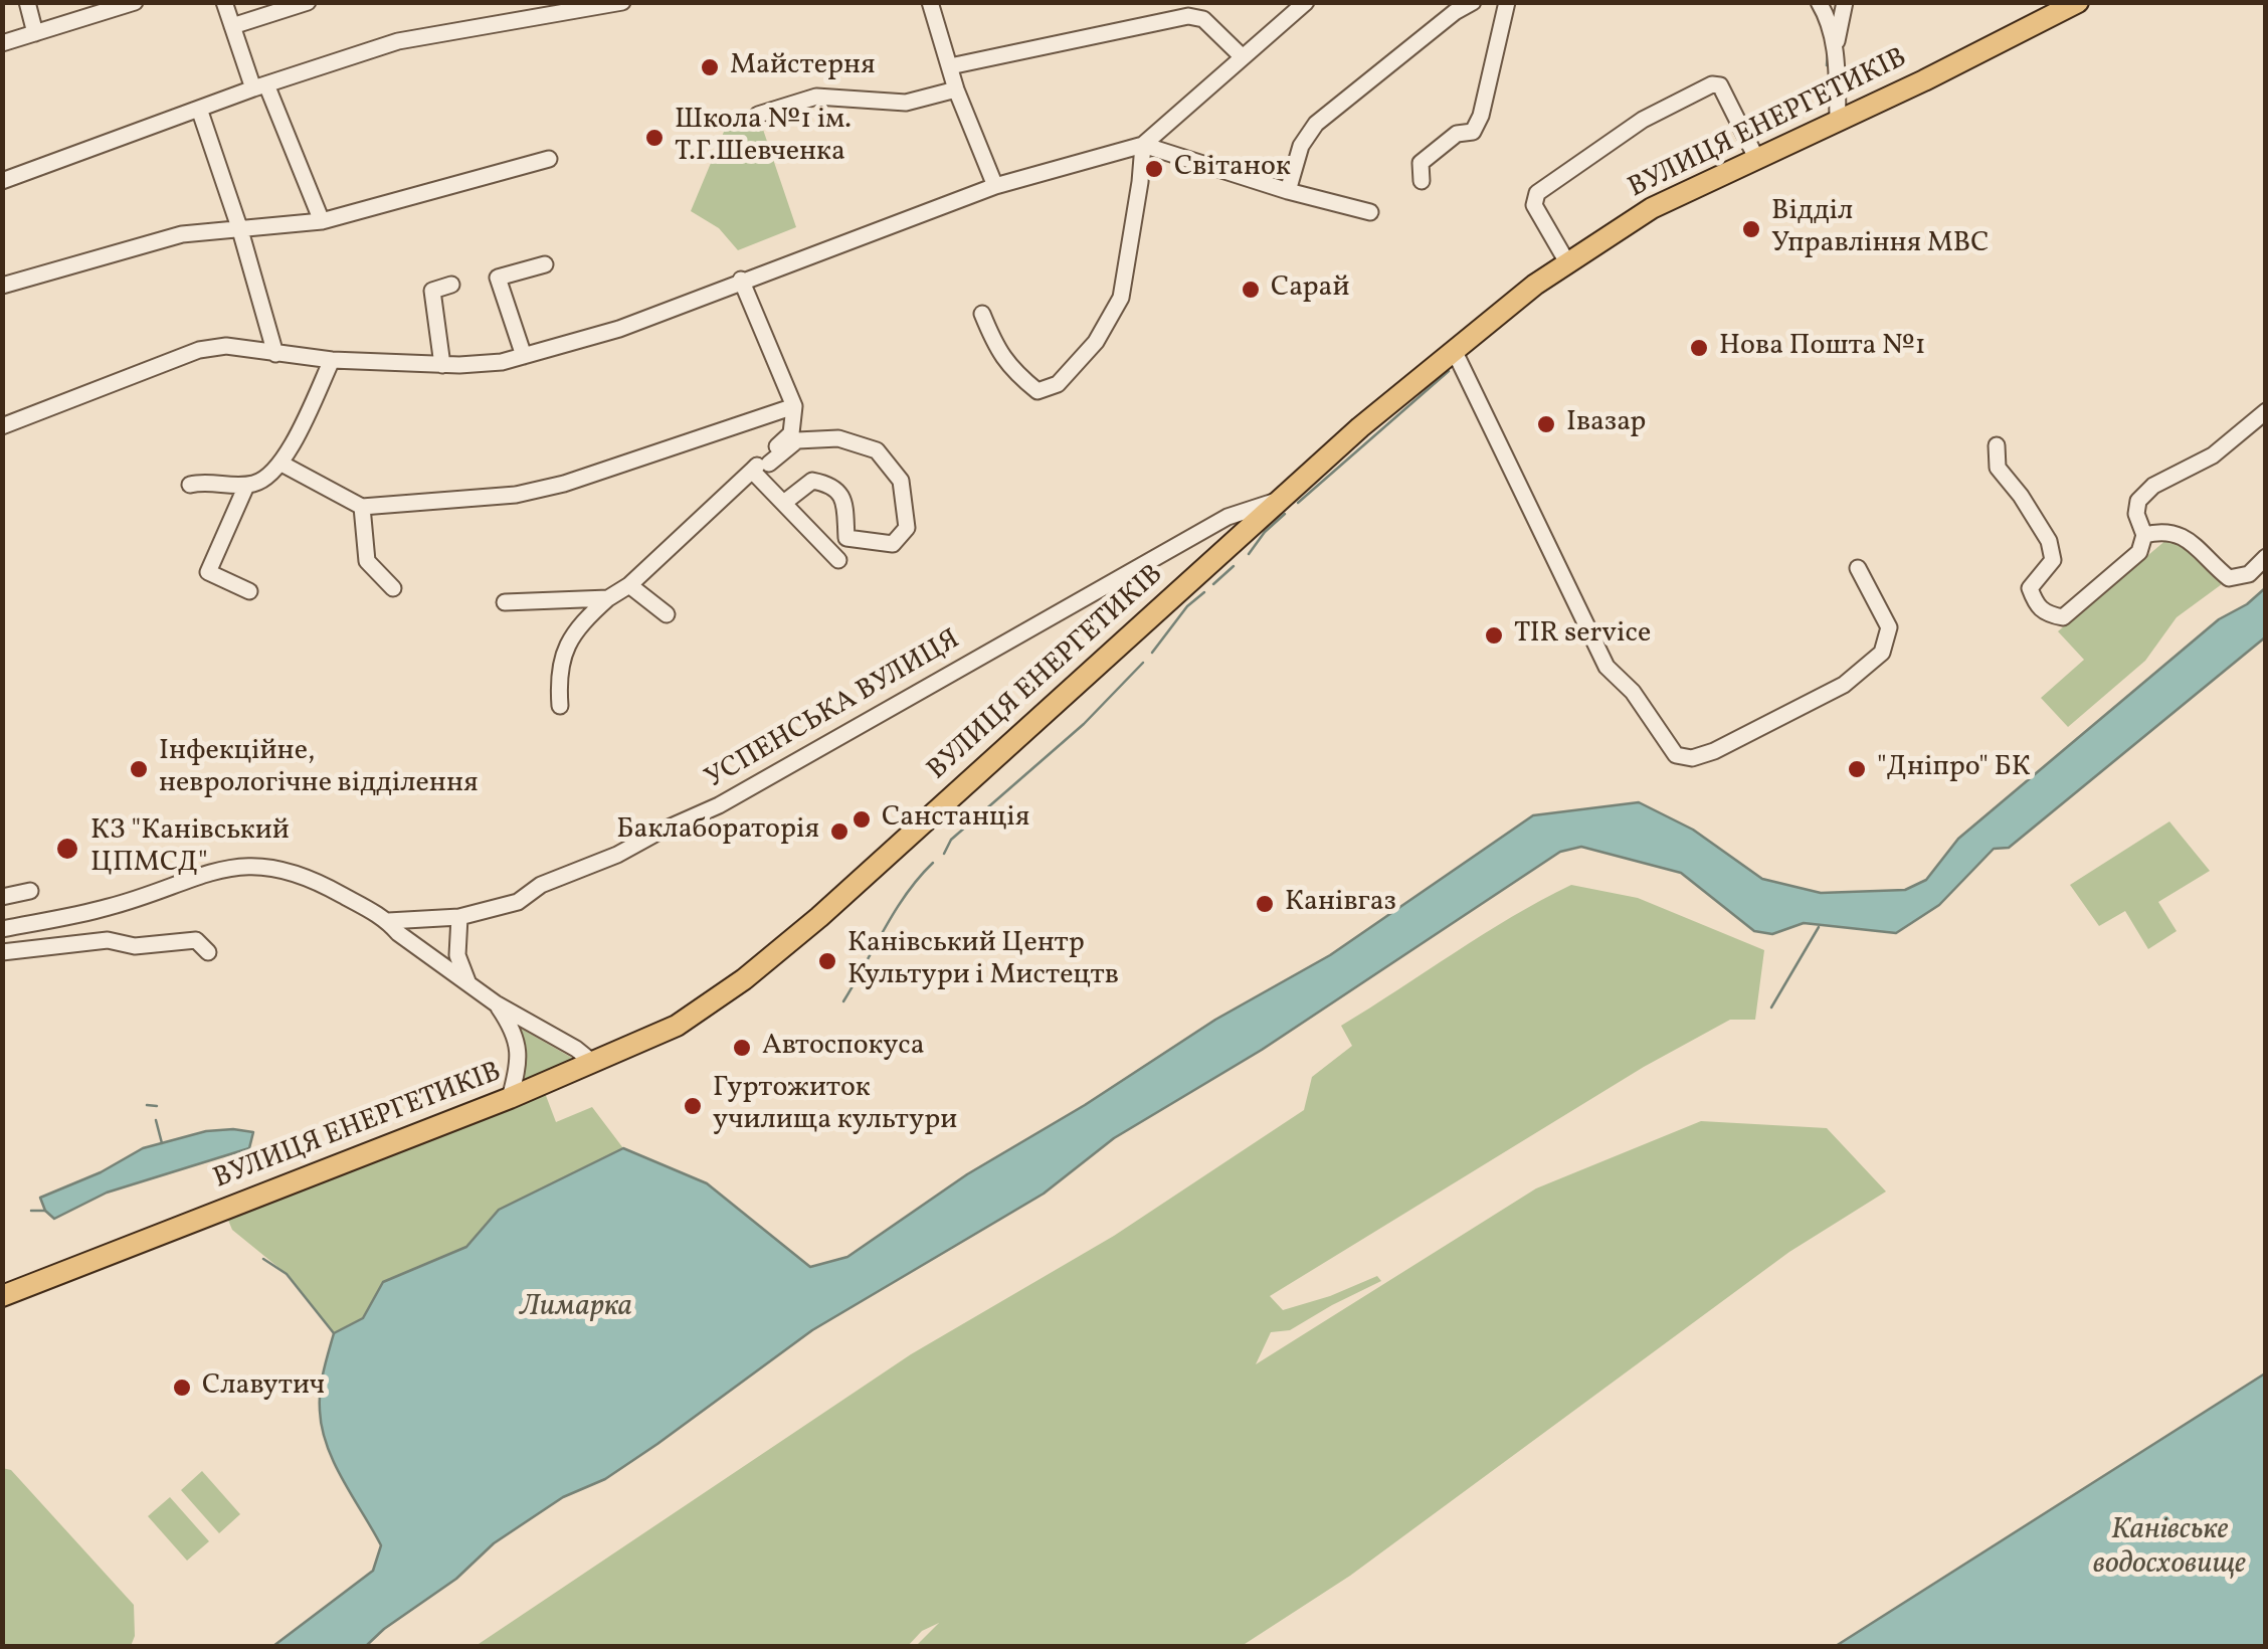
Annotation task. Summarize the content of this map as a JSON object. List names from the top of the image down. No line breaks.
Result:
{"streets":{"main road":["ВУЛИЦЯ ЕНЕРГЕТИКІВ"],"street":["УСПЕНСЬКА ВУЛИЦЯ"]},"crossings":[["ВУЛИЦЯ ЕНЕРГЕТИКІВ","УСПЕНСЬКА ВУЛИЦЯ"]],"water":["Лимарка","Канівське водосховище"],"places":["Майстерня","Школа №1 ім. Т.Г.Шевченка","Світанок","Відділ Управління МВС","Сарай","Нова Пошта №1","Івазар","TIR service","Інфекційне, неврологічне відділення","\"Дніпро\" БК","Санстанція","Баклабораторія","КЗ \"Канівський ЦПМСД\"","Канівгаз","Канівський Центр Культури і Мистецтв","Автоспокуса","Гуртожиток училища культури","Славутич"]}
